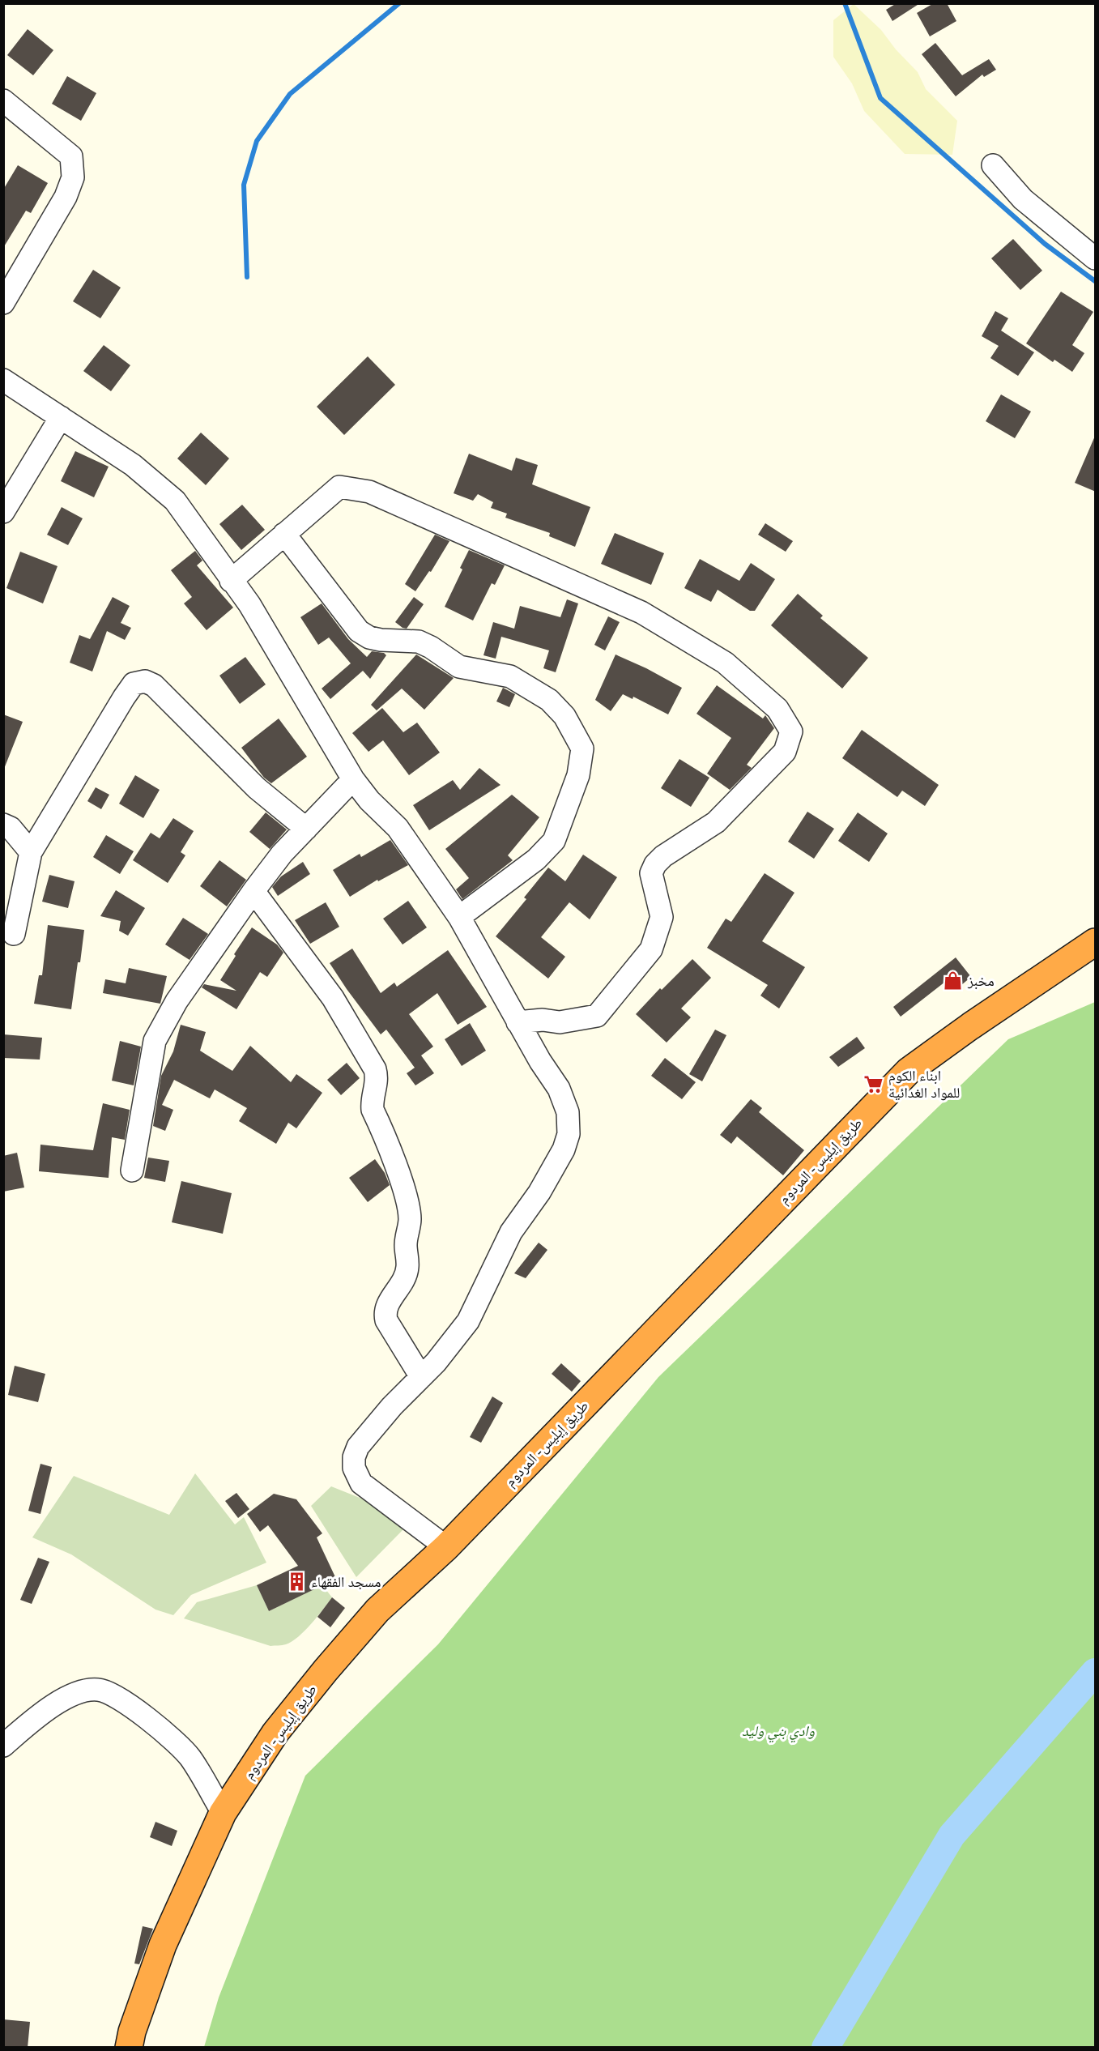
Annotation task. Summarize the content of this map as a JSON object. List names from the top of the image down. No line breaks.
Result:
{"streets":{"highway":["طريق إيليس- المردوم"]},"parks":["وادي بني وليد"],"places":{"shop":["مخبز"],"supermarket":["ابناء الكوم للمواد الغدائية"],"building":["مسجد الفقهاء"]}}
